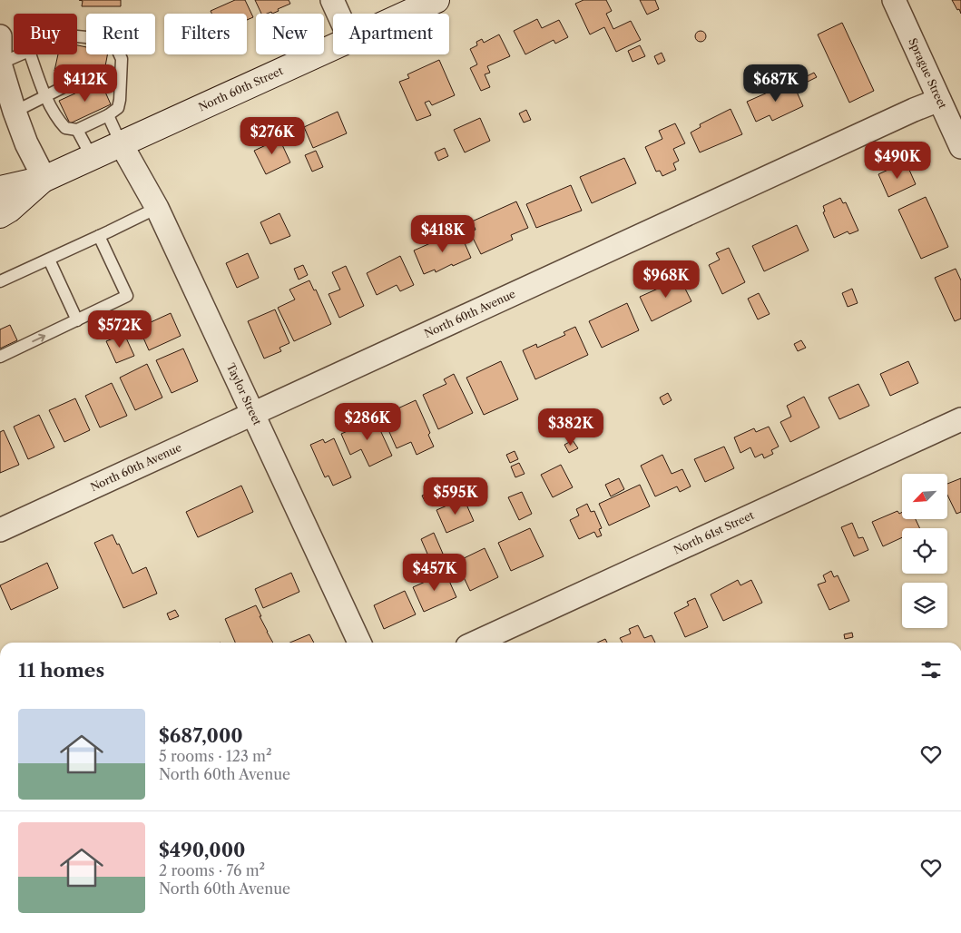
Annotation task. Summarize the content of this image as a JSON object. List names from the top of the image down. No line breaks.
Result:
{"streets":{"main road":["North 60th Street"],"street":["Sprague Street","North 60th Avenue","Taylor Street","North 61st Street"]},"crossings":[["Sprague Street","North 60th Avenue"],["North 60th Street","Taylor Street"],["North 60th Avenue","Taylor Street"]],"north":"bottom left","page":{"chip":["Buy","Rent","Filters","New","Apartment"],"price":["$412K","$687K","$276K","$490K","$418K","$968K","$572K","$286K","$382K","$595K","$457K"],"heading":"11 homes","list":[{"name":"$687,000","note":"5 rooms · 123 m² · North 60th Avenue"},{"name":"$490,000","note":"2 rooms · 76 m² · North 60th Avenue"}]}}
